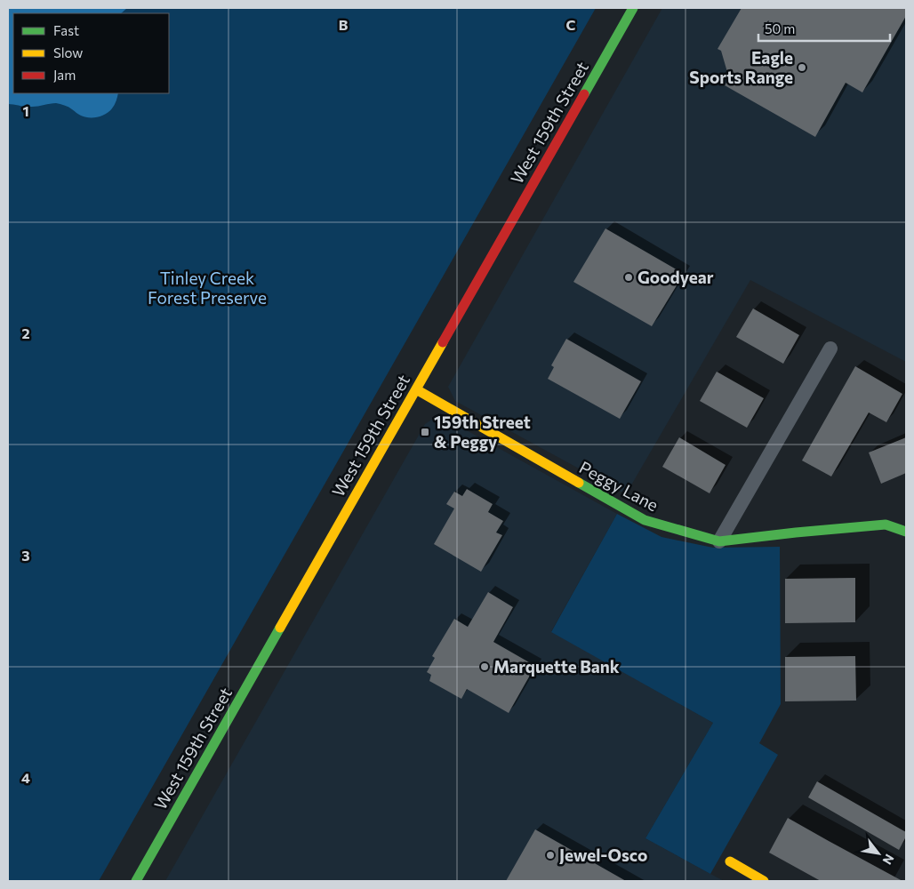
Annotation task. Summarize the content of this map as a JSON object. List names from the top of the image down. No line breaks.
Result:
{"streets":{"main road":["West 159th Street","Peggy Lane"]},"crossings":[["West 159th Street","Peggy Lane"]],"parks":["Tinley Creek Forest Preserve"],"places":{"other":["Eagle Sports Range","Goodyear","Marquette Bank","Jewel-Osco"],"transit":["159th Street & Peggy"]},"legend":["Fast","Slow","Jam"],"scale_bar":"50 m","north":"bottom right","grid":{"columns":["B","C"],"rows":["1","2","3","4"]}}
